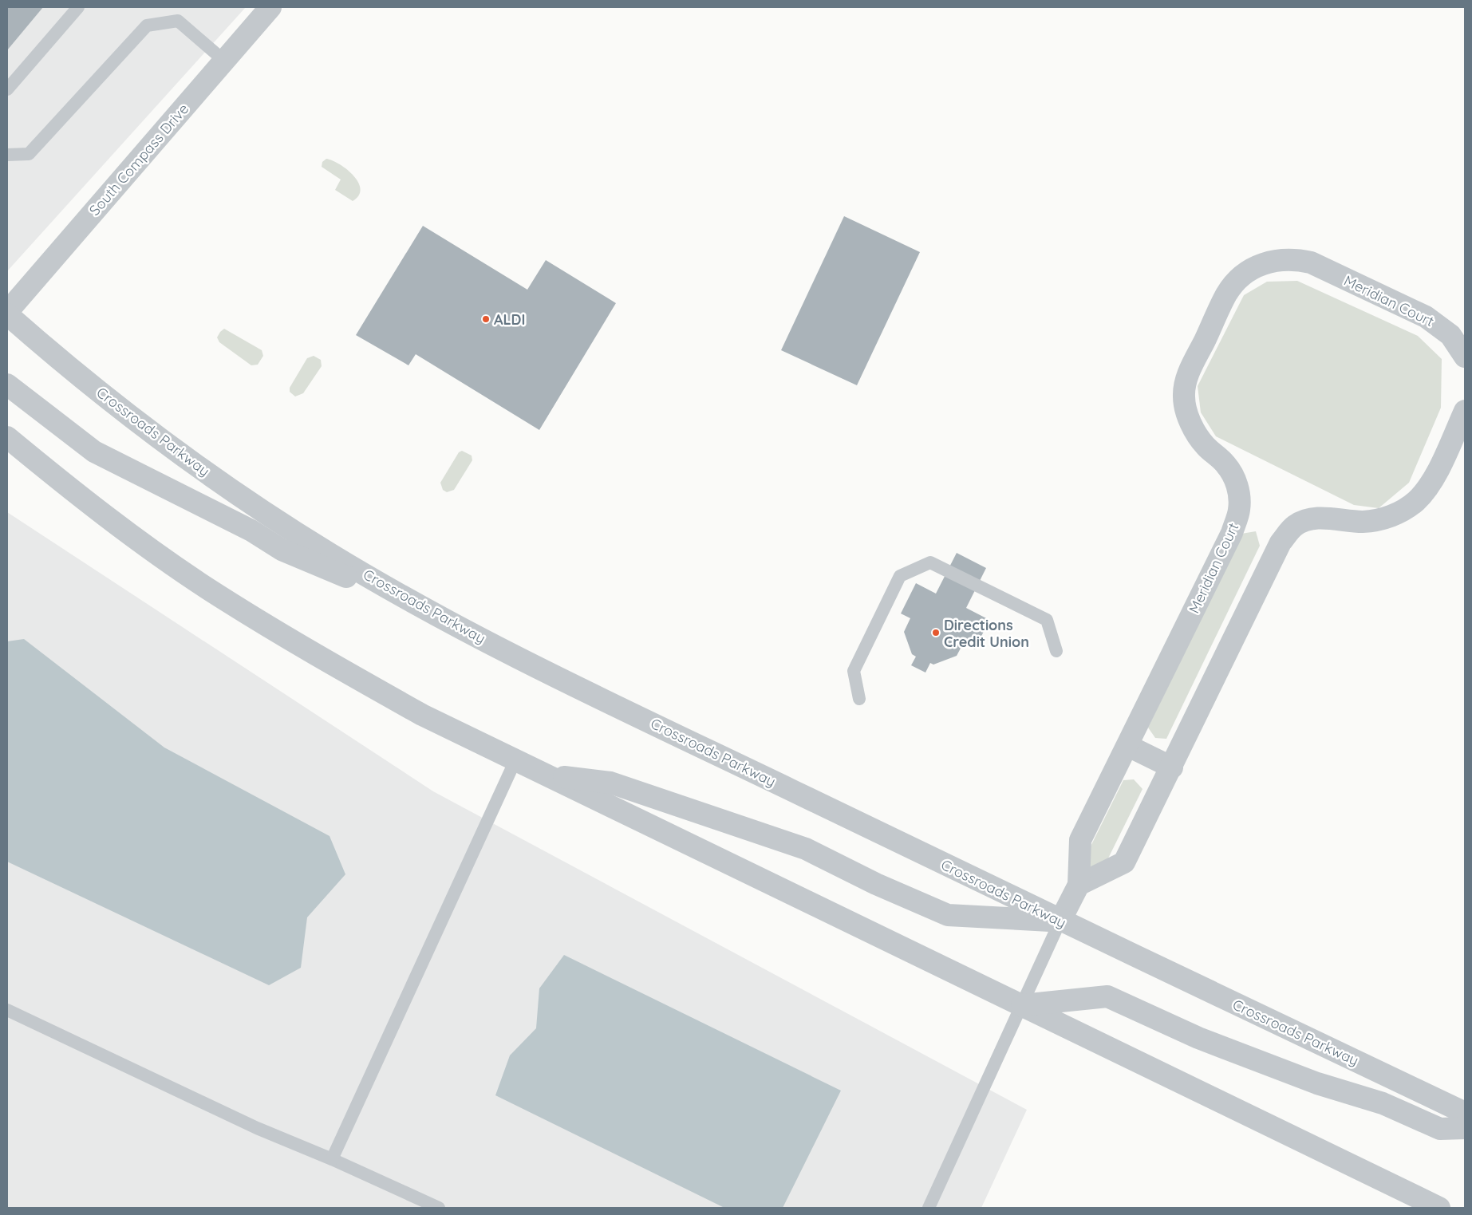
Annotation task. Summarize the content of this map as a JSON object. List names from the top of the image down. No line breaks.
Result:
{"streets":{"street":["South Compass Drive","Meridian Court","Crossroads Parkway"]},"crossings":[["South Compass Drive","Crossroads Parkway"],["Meridian Court","Crossroads Parkway"]],"places":["ALDI","Directions Credit Union"]}
